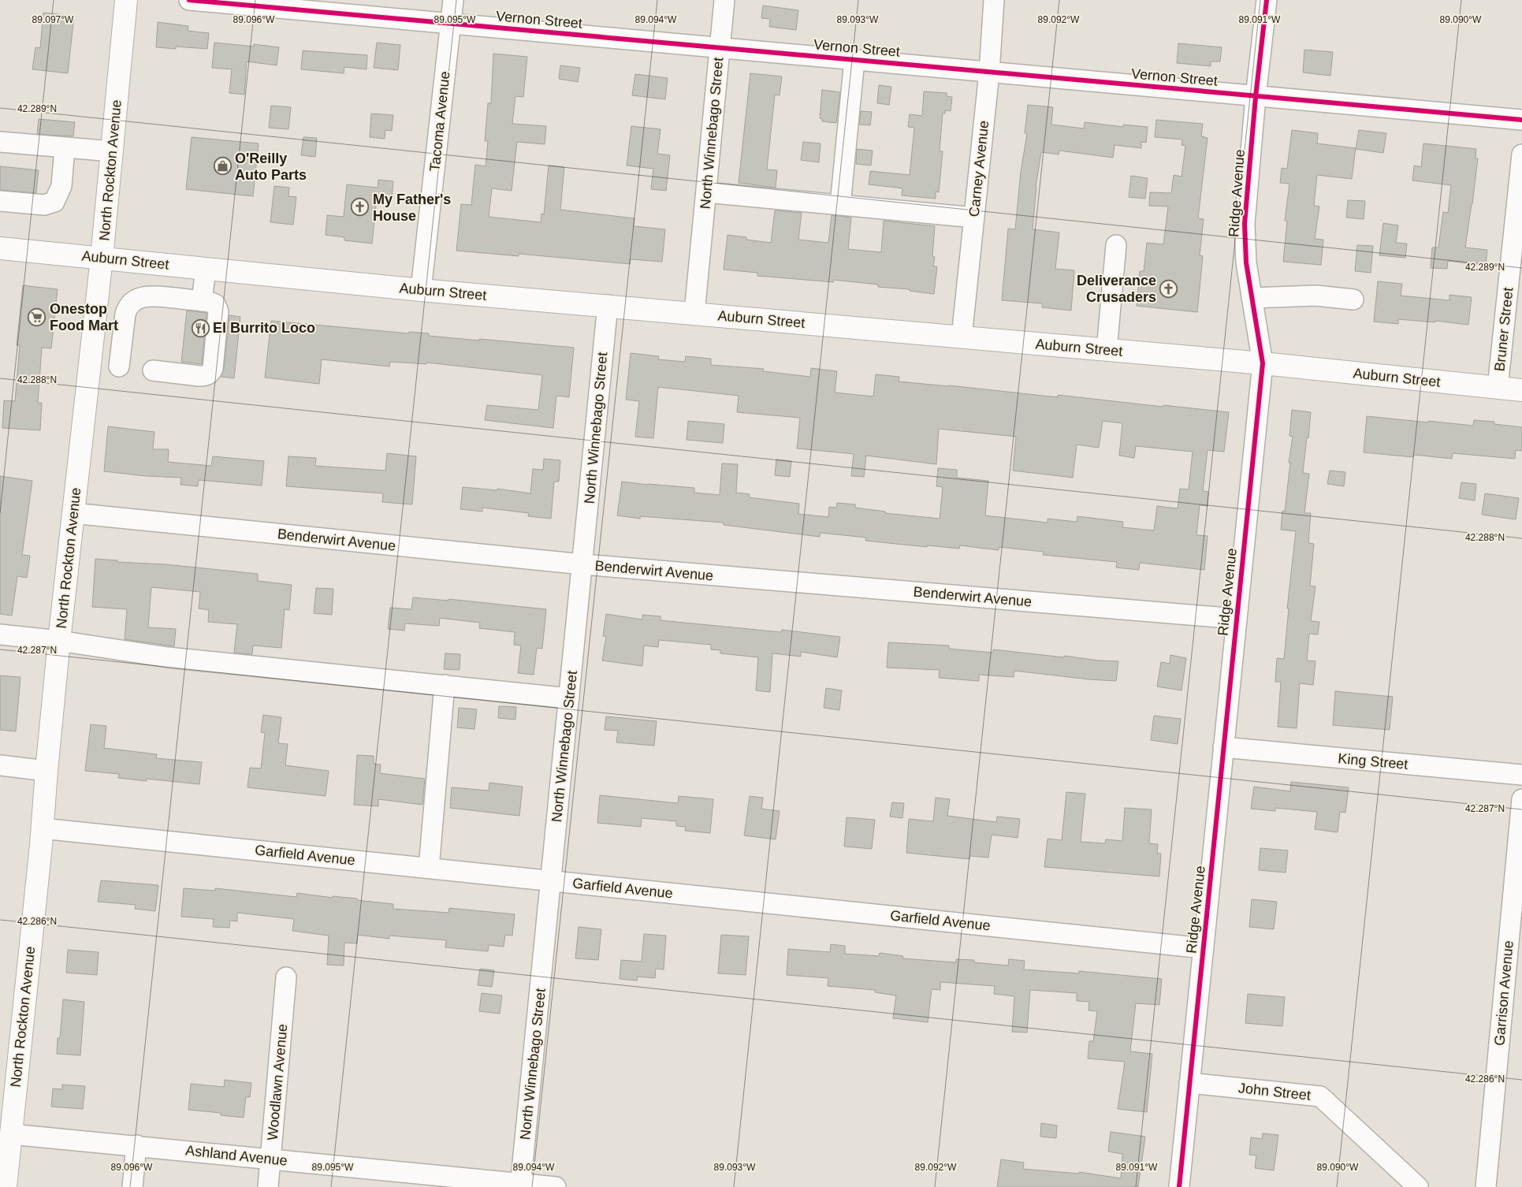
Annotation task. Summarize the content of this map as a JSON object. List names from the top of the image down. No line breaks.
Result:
{"streets":{"main road":["North Rockton Avenue","Auburn Street"],"street":["Vernon Street","Tacoma Avenue","North Winnebago Street","Carney Avenue","Ridge Avenue","Bruner Street","Benderwirt Avenue","King Street","Garfield Avenue","Garrison Avenue","Woodlawn Avenue","John Street","Ashland Avenue"]},"crossings":[["Vernon Street","Tacoma Avenue"],["Vernon Street","North Winnebago Street"],["Vernon Street","Carney Avenue"],["Vernon Street","Ridge Avenue"],["Tacoma Avenue","Auburn Street"],["North Winnebago Street","Auburn Street"],["North Winnebago Street","Benderwirt Avenue"],["North Winnebago Street","Garfield Avenue"],["North Winnebago Street","Ashland Avenue"],["Carney Avenue","Auburn Street"],["North Rockton Avenue","Auburn Street"],["North Rockton Avenue","Benderwirt Avenue"],["North Rockton Avenue","Garfield Avenue"],["North Rockton Avenue","Ashland Avenue"],["Ridge Avenue","Auburn Street"],["Ridge Avenue","Benderwirt Avenue"],["Ridge Avenue","King Street"],["Ridge Avenue","Garfield Avenue"],["Ridge Avenue","John Street"],["Auburn Street","Bruner Street"],["Woodlawn Avenue","Ashland Avenue"]],"places":{"shop":["O'Reilly Auto Parts"],"church":["My Father's House","Deliverance Crusaders"],"supermarket":["Onestop Food Mart"],"restaurant":["El Burrito Loco"]},"coordinates":["89.097°W","89.096°W","89.095°W","89.094°W","89.093°W","89.092°W","89.091°W","89.090°W","42.289°N","42.288°N","42.287°N","42.286°N"]}
